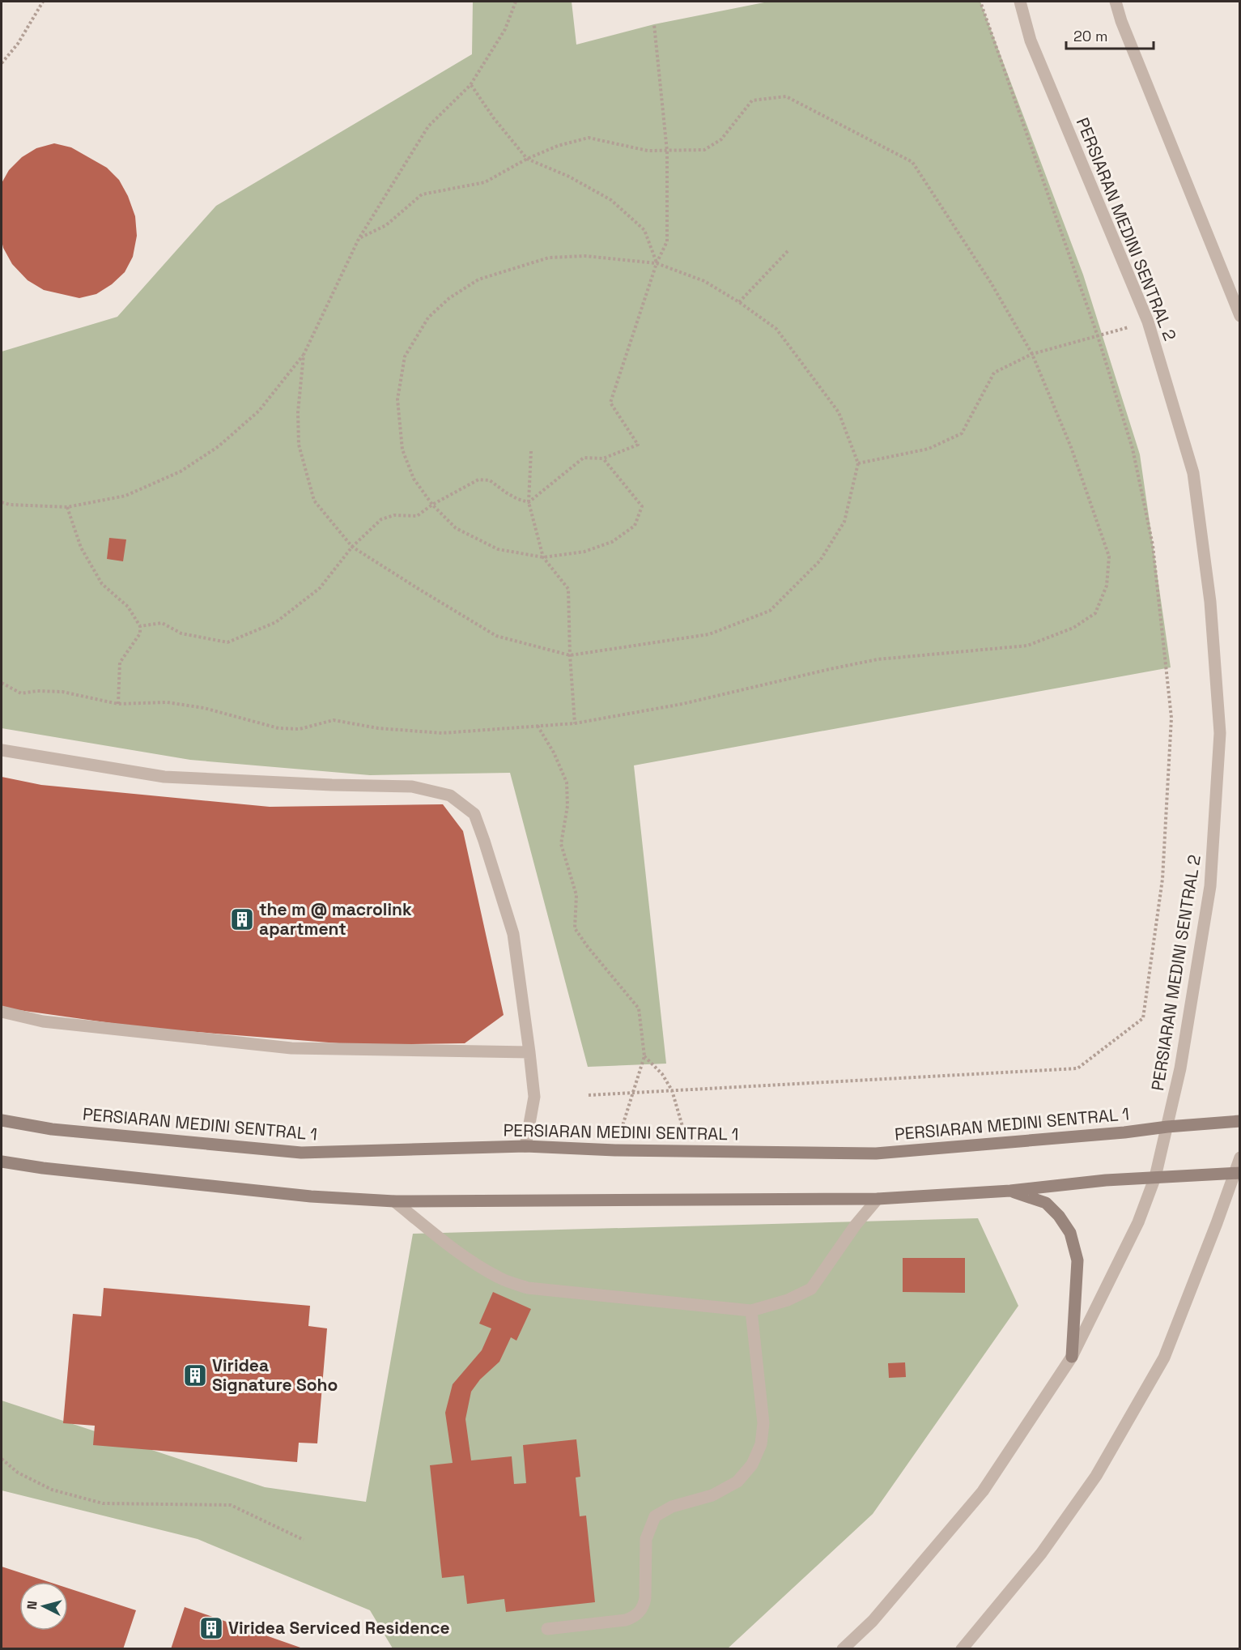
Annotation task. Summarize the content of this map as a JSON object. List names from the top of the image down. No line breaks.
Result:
{"streets":{"street":["PERSIARAN MEDINI SENTRAL 2","PERSIARAN MEDINI SENTRAL 1"]},"crossings":[["PERSIARAN MEDINI SENTRAL 2","PERSIARAN MEDINI SENTRAL 1"]],"places":{"building":["the m @ macrolink apartment","Viridea Signature Soho","Viridea Serviced Residence"]},"scale_bar":"20 m","north":"left"}
